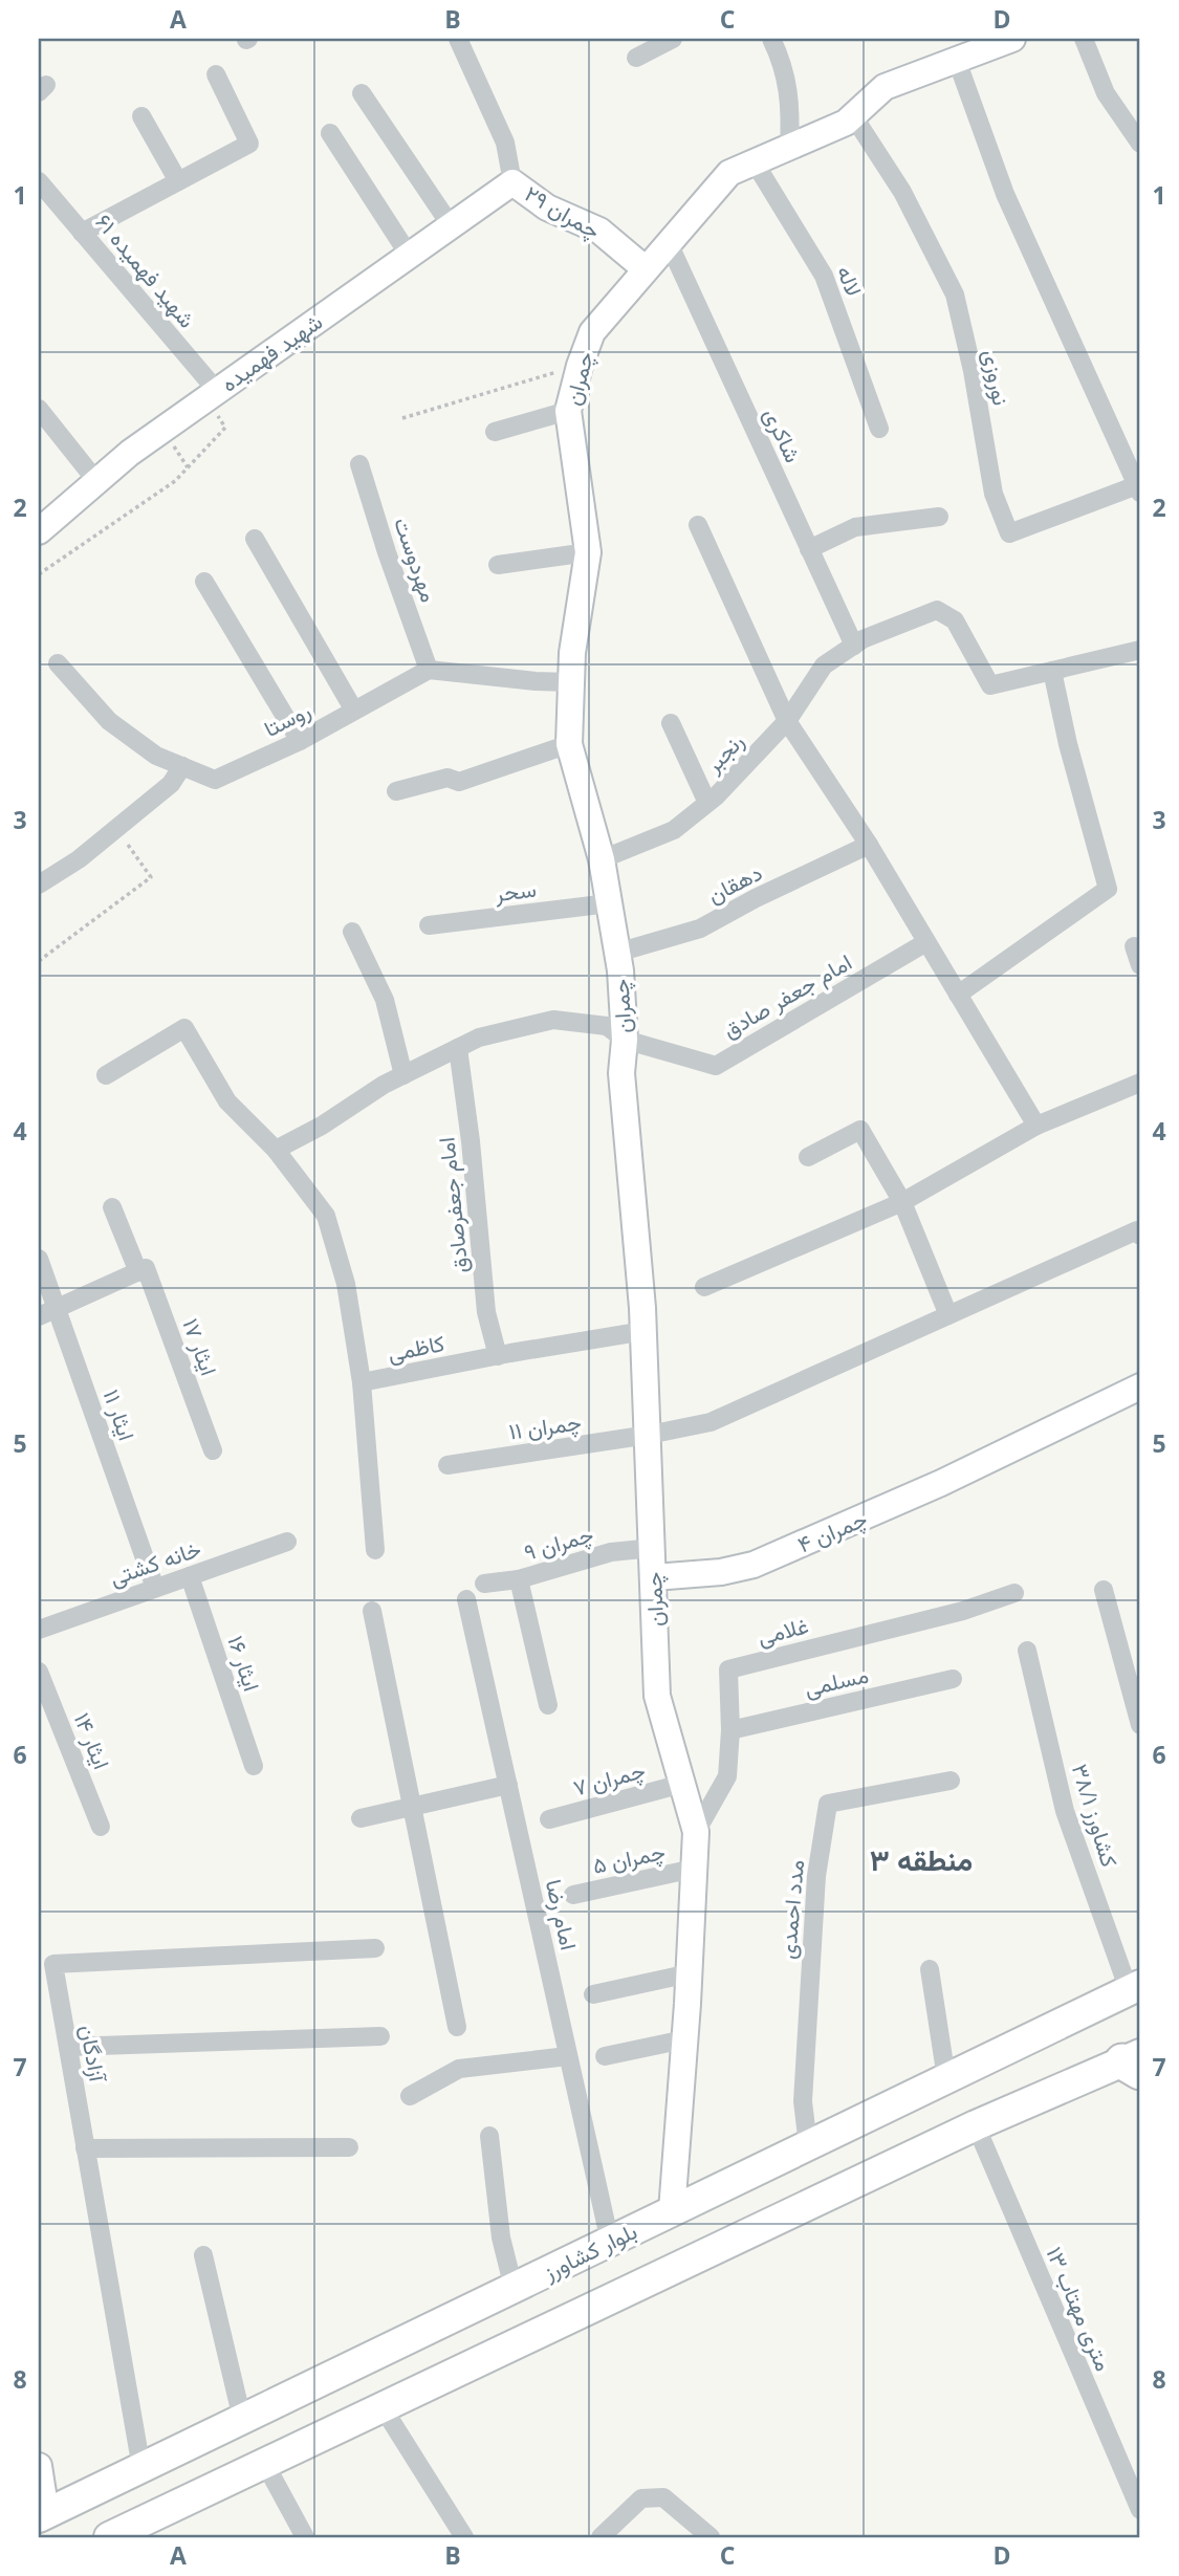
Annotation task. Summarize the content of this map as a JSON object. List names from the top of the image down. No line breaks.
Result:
{"streets":{"main road":["بلوار کشاورز"],"street":["چمران ۲۹","شهید فهمیده ۶۱","لاله","شهید فهمیده","نوروزی","چمران","شاکری","مهردوست","روستا","رنجبر","دهقان","سحر","امام جعفر صادق","امام جعفرصادق","ایثار ۱۷","کاظمی","ایثار ۱۱","چمران ۱۱","چمران ۴","چمران ۹","خانه کشتی","غلامی","ایثار ۱۶","مسلمی","ایثار ۱۴","چمران ۷","کشاورز ۳۸/۱","چمران ۵","مدد احمدی","امام رضا","آزادگان","۱۳ متری مهتاب"]},"crossings":[["چمران ۲۹","شهید فهمیده"],["چمران ۲۹","چمران"],["شهید فهمیده ۶۱","شهید فهمیده"],["لاله","چمران"],["نوروزی","چمران"],["چمران","شاکری"],["چمران","رنجبر"],["چمران","دهقان"],["چمران","سحر"],["چمران","امام جعفر صادق"],["چمران","کاظمی"],["چمران","چمران ۱۱"],["چمران","چمران ۴"],["چمران","چمران ۹"],["چمران","غلامی"],["چمران","چمران ۷"],["چمران","چمران ۵"],["چمران","بلوار کشاورز"],["شاکری","رنجبر"],["مهردوست","روستا"],["امام جعفر صادق","امام جعفرصادق"],["امام جعفرصادق","کاظمی"],["ایثار ۱۱","خانه کشتی"],["خانه کشتی","ایثار ۱۶"],["غلامی","مسلمی"],["کشاورز ۳۸/۱","بلوار کشاورز"],["مدد احمدی","بلوار کشاورز"],["امام رضا","بلوار کشاورز"],["آزادگان","بلوار کشاورز"]],"districts":["منطقه ۳"],"grid":{"columns":["A","B","C","D"],"rows":["1","2","3","4","5","6","7","8"]}}
